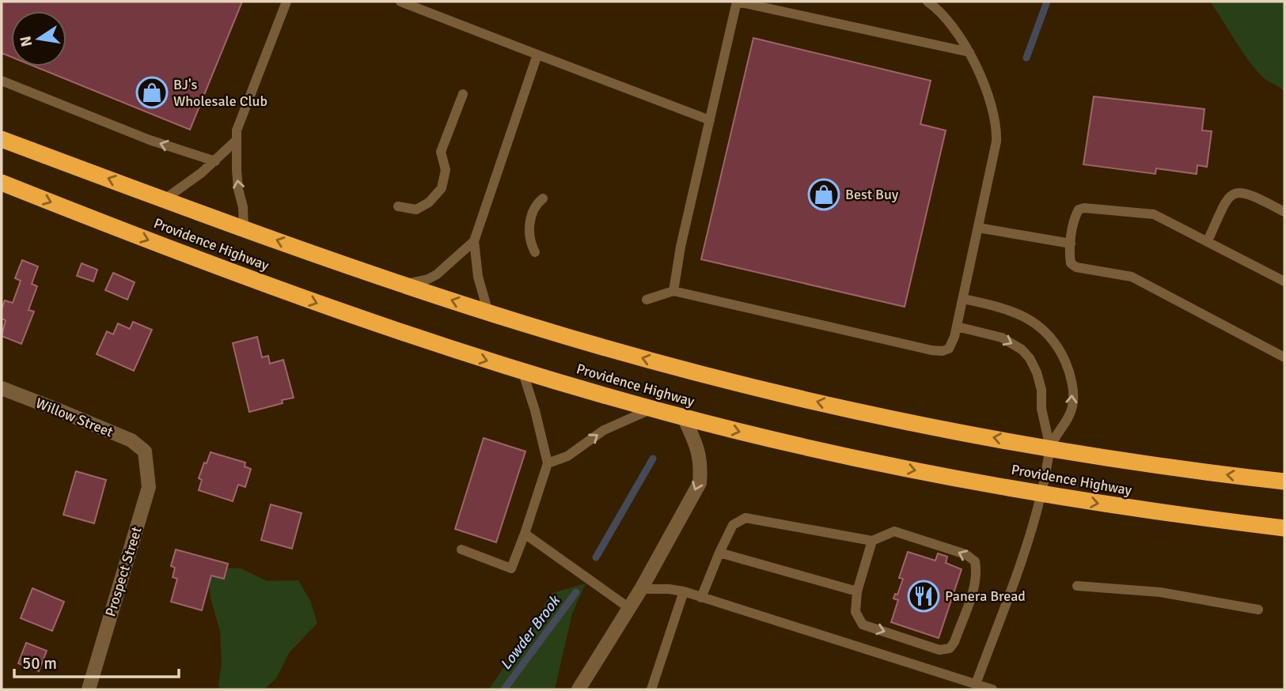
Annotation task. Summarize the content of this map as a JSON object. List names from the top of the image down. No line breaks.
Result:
{"streets":{"highway":["Providence Highway"],"street":["Willow Street","Prospect Street"]},"crossings":[["Willow Street","Prospect Street"]],"water":["Lowder Brook"],"places":{"shop":["BJ's Wholesale Club","Best Buy"],"restaurant":["Panera Bread"]},"scale_bar":"50 m","north":"left"}
